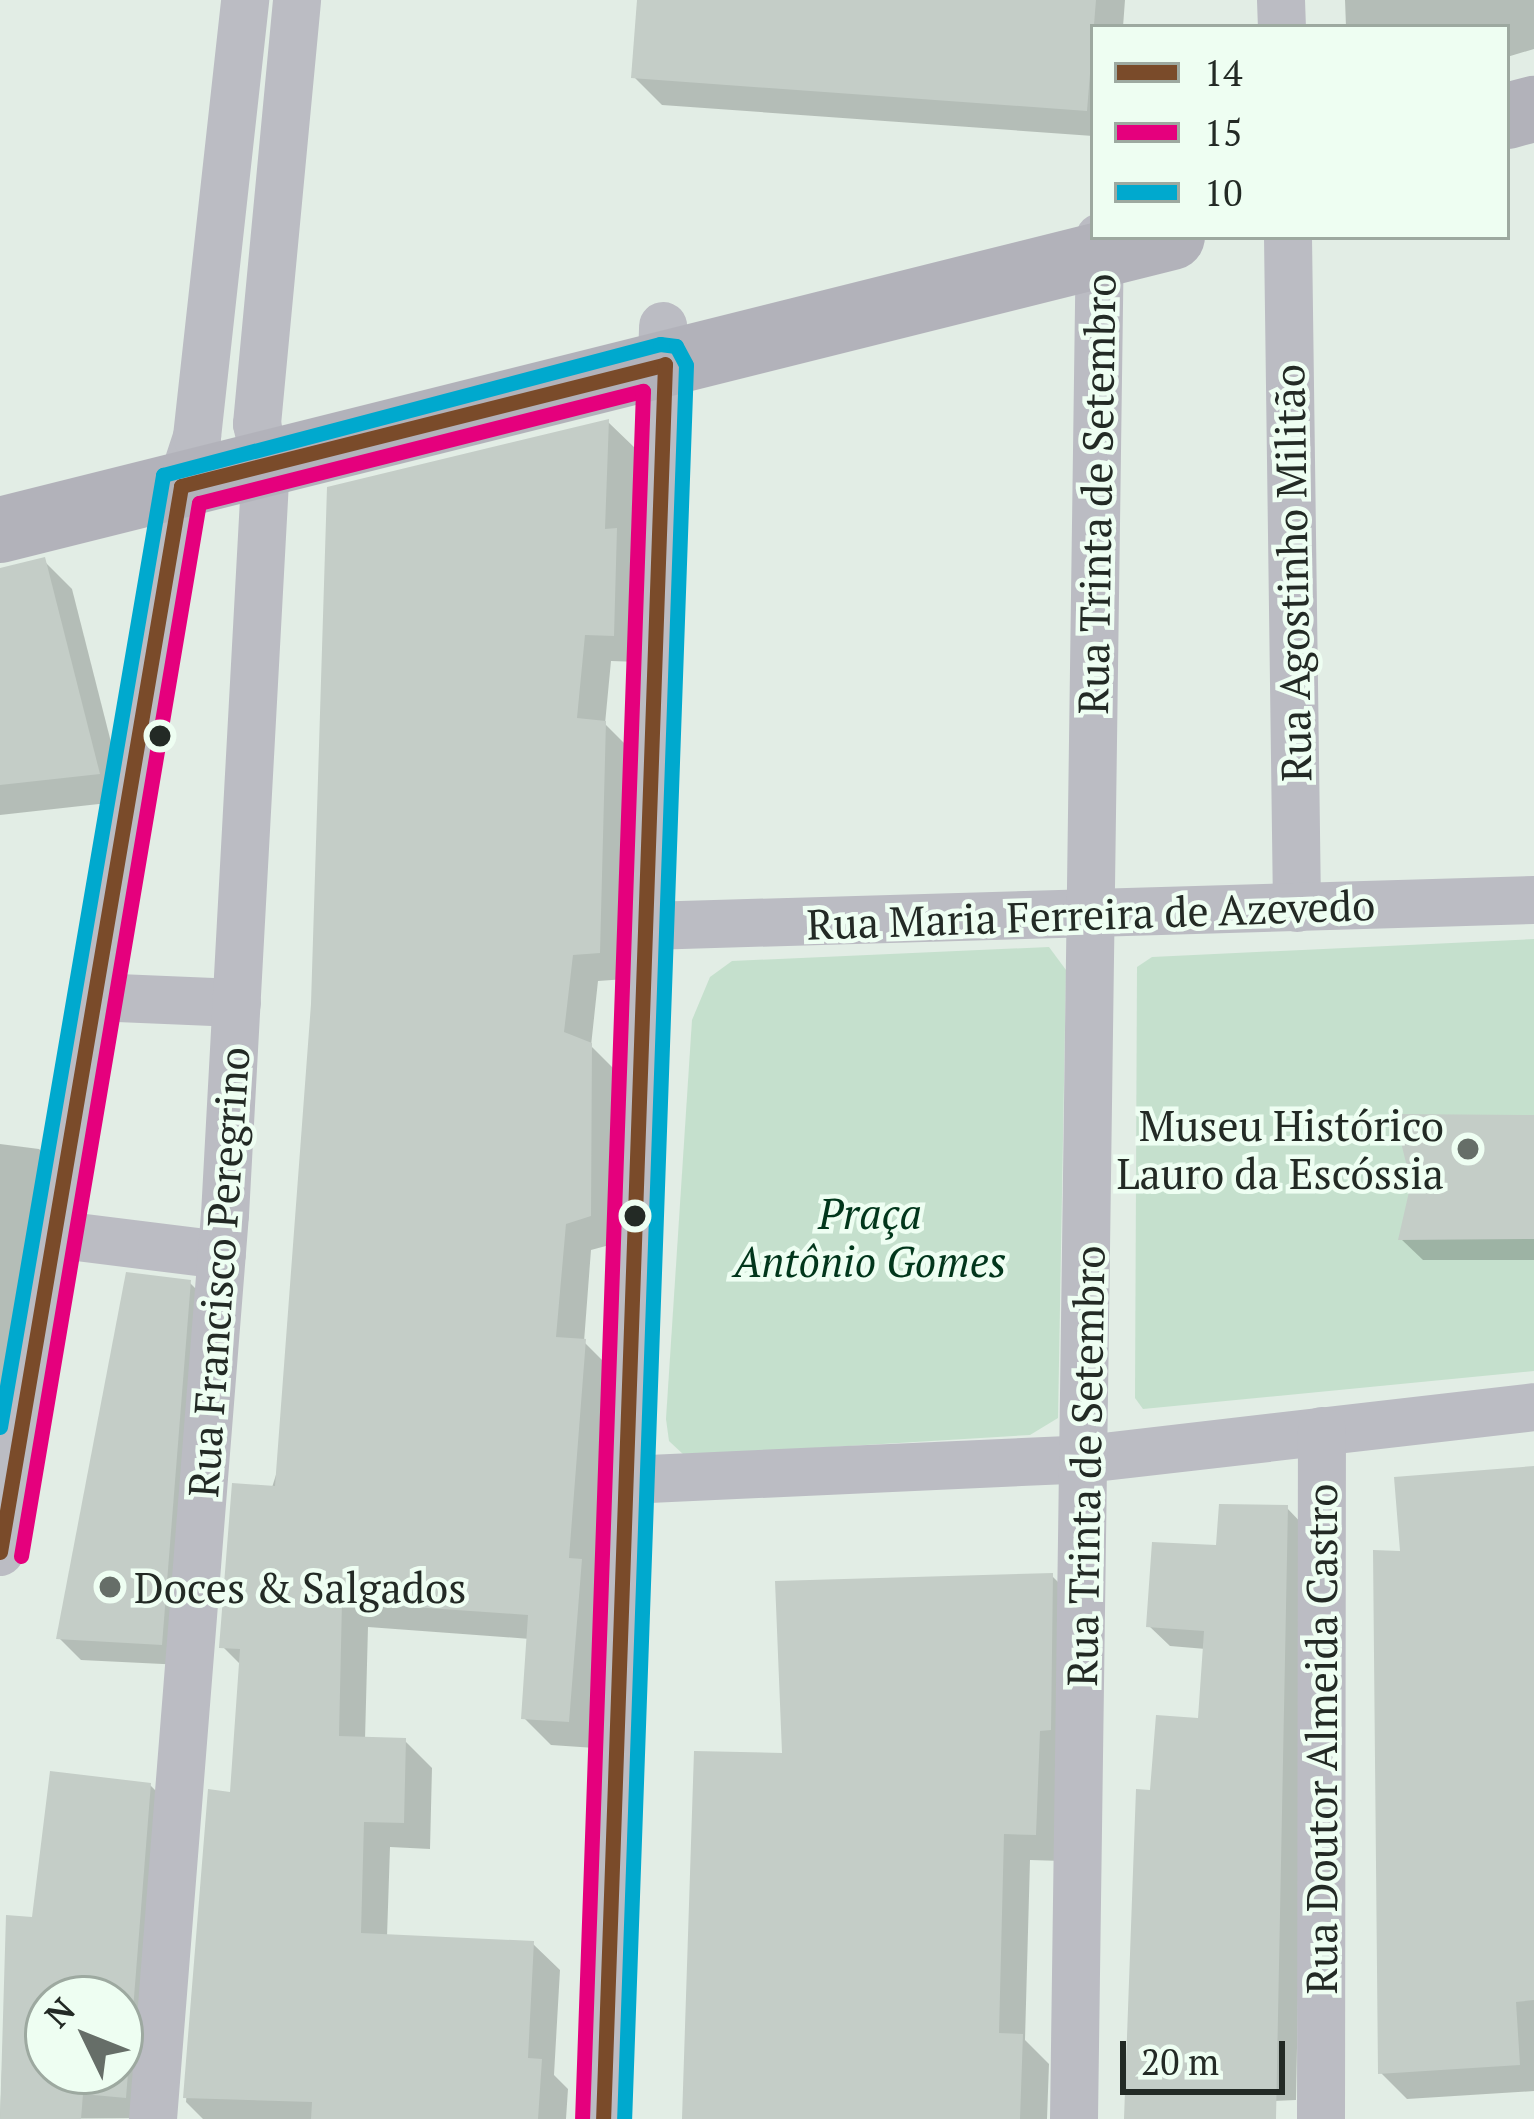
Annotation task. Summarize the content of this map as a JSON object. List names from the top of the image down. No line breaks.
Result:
{"streets":{"street":["Rua Trinta de Setembro","Rua Agostinho Militão","Rua Maria Ferreira de Azevedo","Rua Francisco Peregrino","Rua Doutor Almeida Castro"]},"crossings":[["Rua Trinta de Setembro","Rua Maria Ferreira de Azevedo"],["Rua Agostinho Militão","Rua Maria Ferreira de Azevedo"]],"parks":["Praça Antônio Gomes"],"places":["Museu Histórico Lauro da Escóssia","Doces & Salgados"],"lines":["transit line 10","transit line 14","transit line 15"],"legend":["14","15","10"],"scale_bar":"20 m","north":"top left"}
